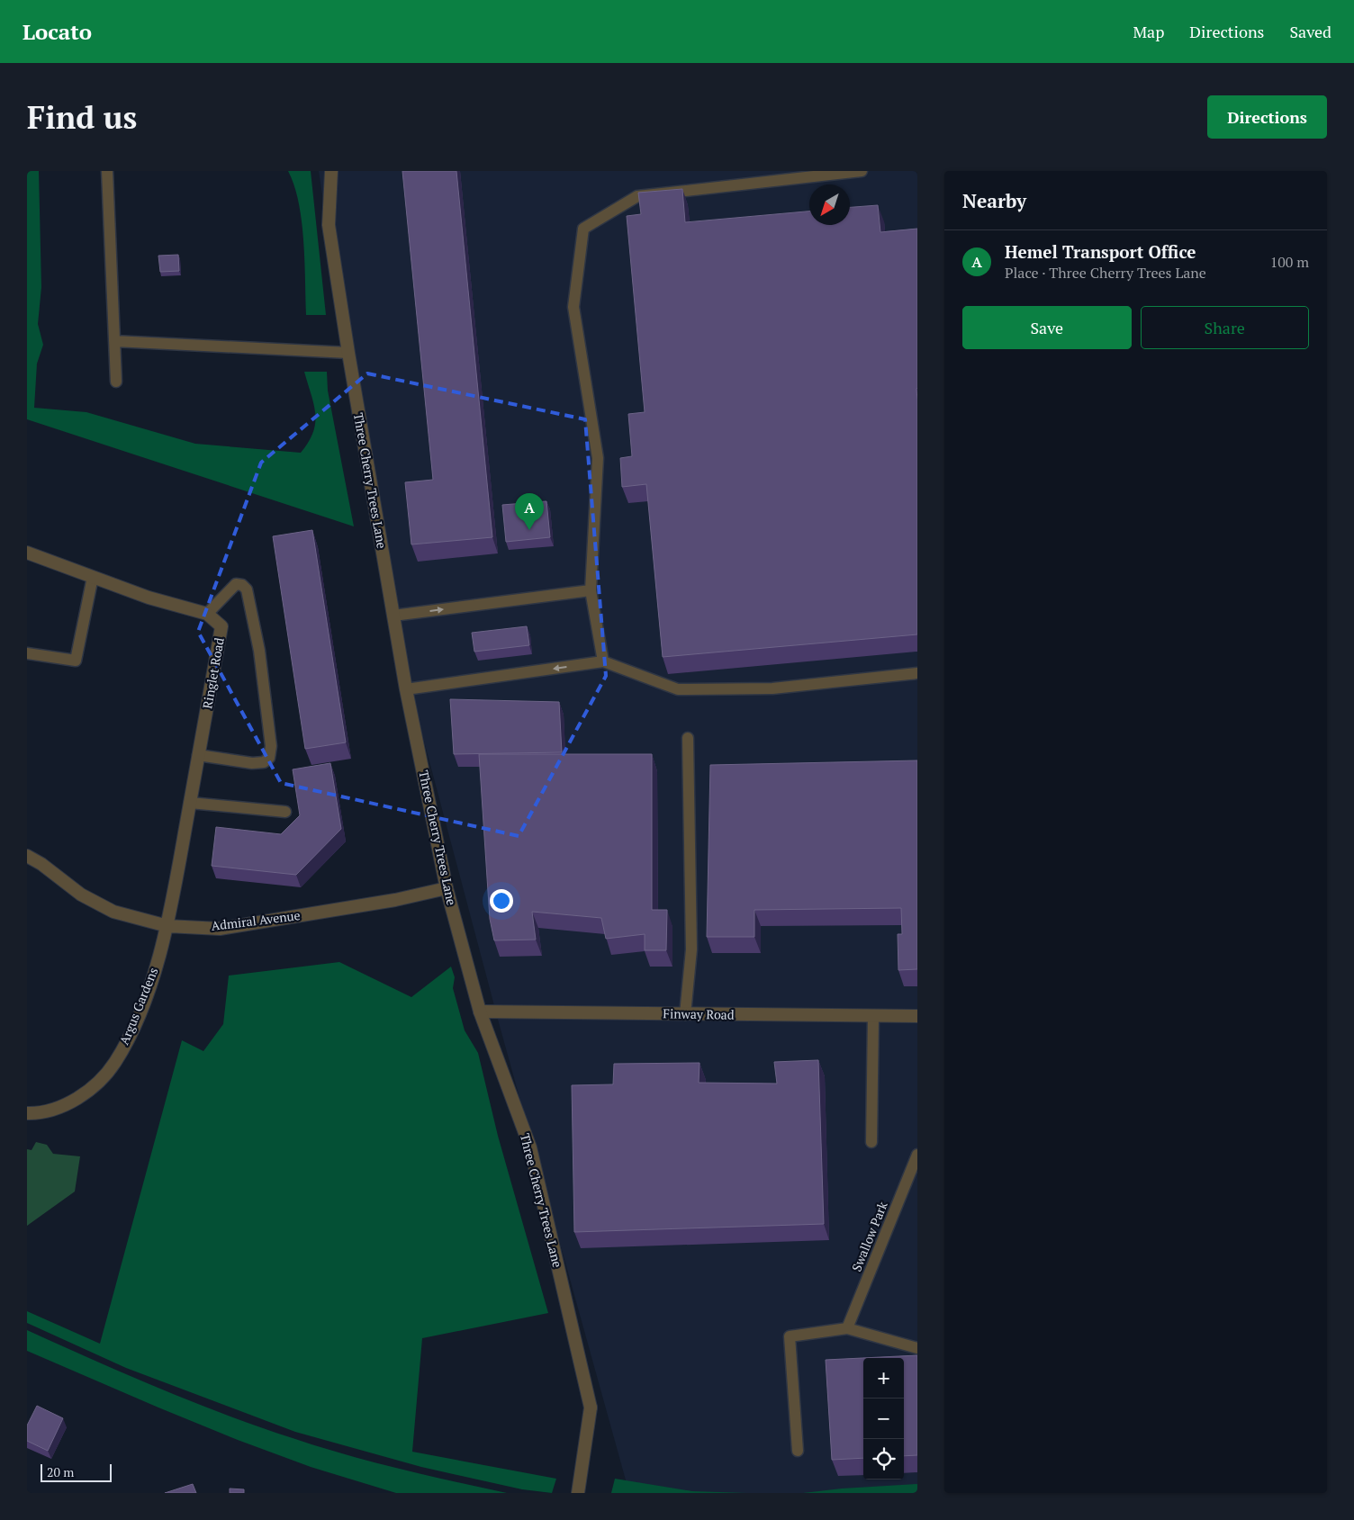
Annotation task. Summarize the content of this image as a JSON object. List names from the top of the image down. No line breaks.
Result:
{"streets":{"street":["Three Cherry Trees Lane","Ringlet Road","Admiral Avenue","Argus Gardens","Finway Road"],"lane":["Swallow Park"]},"crossings":[["Three Cherry Trees Lane","Admiral Avenue"],["Three Cherry Trees Lane","Finway Road"],["Ringlet Road","Admiral Avenue"],["Ringlet Road","Argus Gardens"],["Admiral Avenue","Argus Gardens"]],"scale_bar":"20 m","north":"bottom left","page":{"header":"Locato","nav":["Map","Directions","Saved"],"buttons":["Directions",["Save","Share"]],"title":"Find us","heading":"Nearby","list":[{"mark":"A","name":"Hemel Transport Office","note":"Place · Three Cherry Trees Lane","value":"100 m"}],"pins":"A","map_buttons":["+","−"],"scale":"20 m"}}
